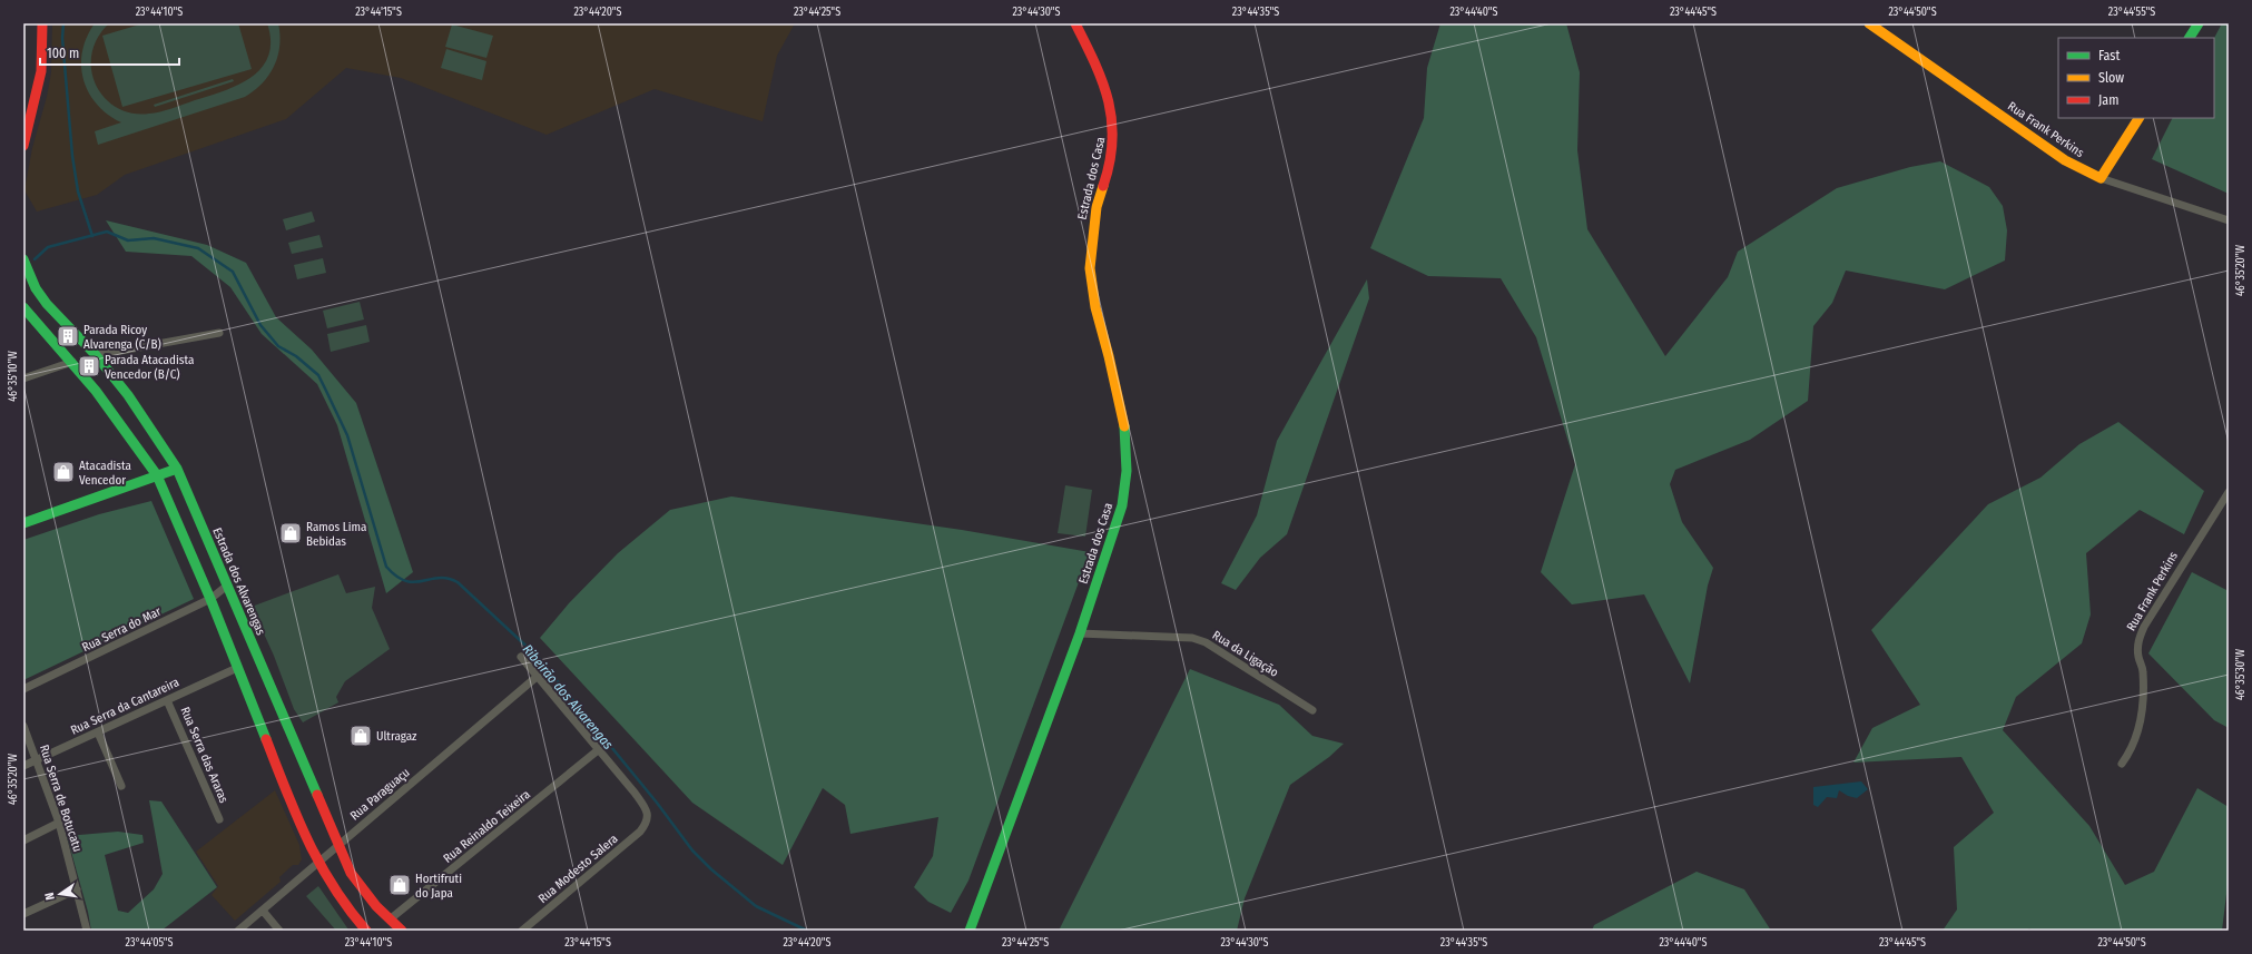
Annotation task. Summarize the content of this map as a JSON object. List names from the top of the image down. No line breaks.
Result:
{"streets":{"main road":["Rua Frank Perkins","Estrada dos Casa","Estrada dos Alvarengas"],"street":["Rua Serra do Mar","Rua da Ligação","Rua Serra da Cantareira","Rua Serra das Araras","Rua Paraguaçu","Rua Serra de Botucatu","Rua Reinaldo Teixeira","Rua Modesto Salera"]},"crossings":[["Estrada dos Casa","Rua da Ligação"],["Estrada dos Alvarengas","Rua Serra do Mar"],["Estrada dos Alvarengas","Rua Paraguaçu"],["Estrada dos Alvarengas","Rua Reinaldo Teixeira"],["Rua Serra da Cantareira","Rua Serra das Araras"],["Rua Serra da Cantareira","Rua Serra de Botucatu"],["Rua Reinaldo Teixeira","Rua Modesto Salera"]],"water":["Ribeirão dos Alvarengas"],"places":{"building":["Parada Ricoy Alvarenga (C/B)","Parada Atacadista Vencedor (B/C)"],"shop":["Atacadista Vencedor","Ramos Lima Bebidas","Ultragaz","Hortifruti do Japa"]},"legend":["Fast","Slow","Jam"],"scale_bar":"100 m","north":"left","coordinates":["23°44'10\"S","23°44'15\"S","23°44'20\"S","23°44'25\"S","23°44'30\"S","23°44'35\"S","23°44'40\"S","23°44'45\"S","23°44'50\"S","23°44'55\"S","46°35'20\"W","46°35'10\"W","46°35'30\"W","23°44'05\"S"]}
